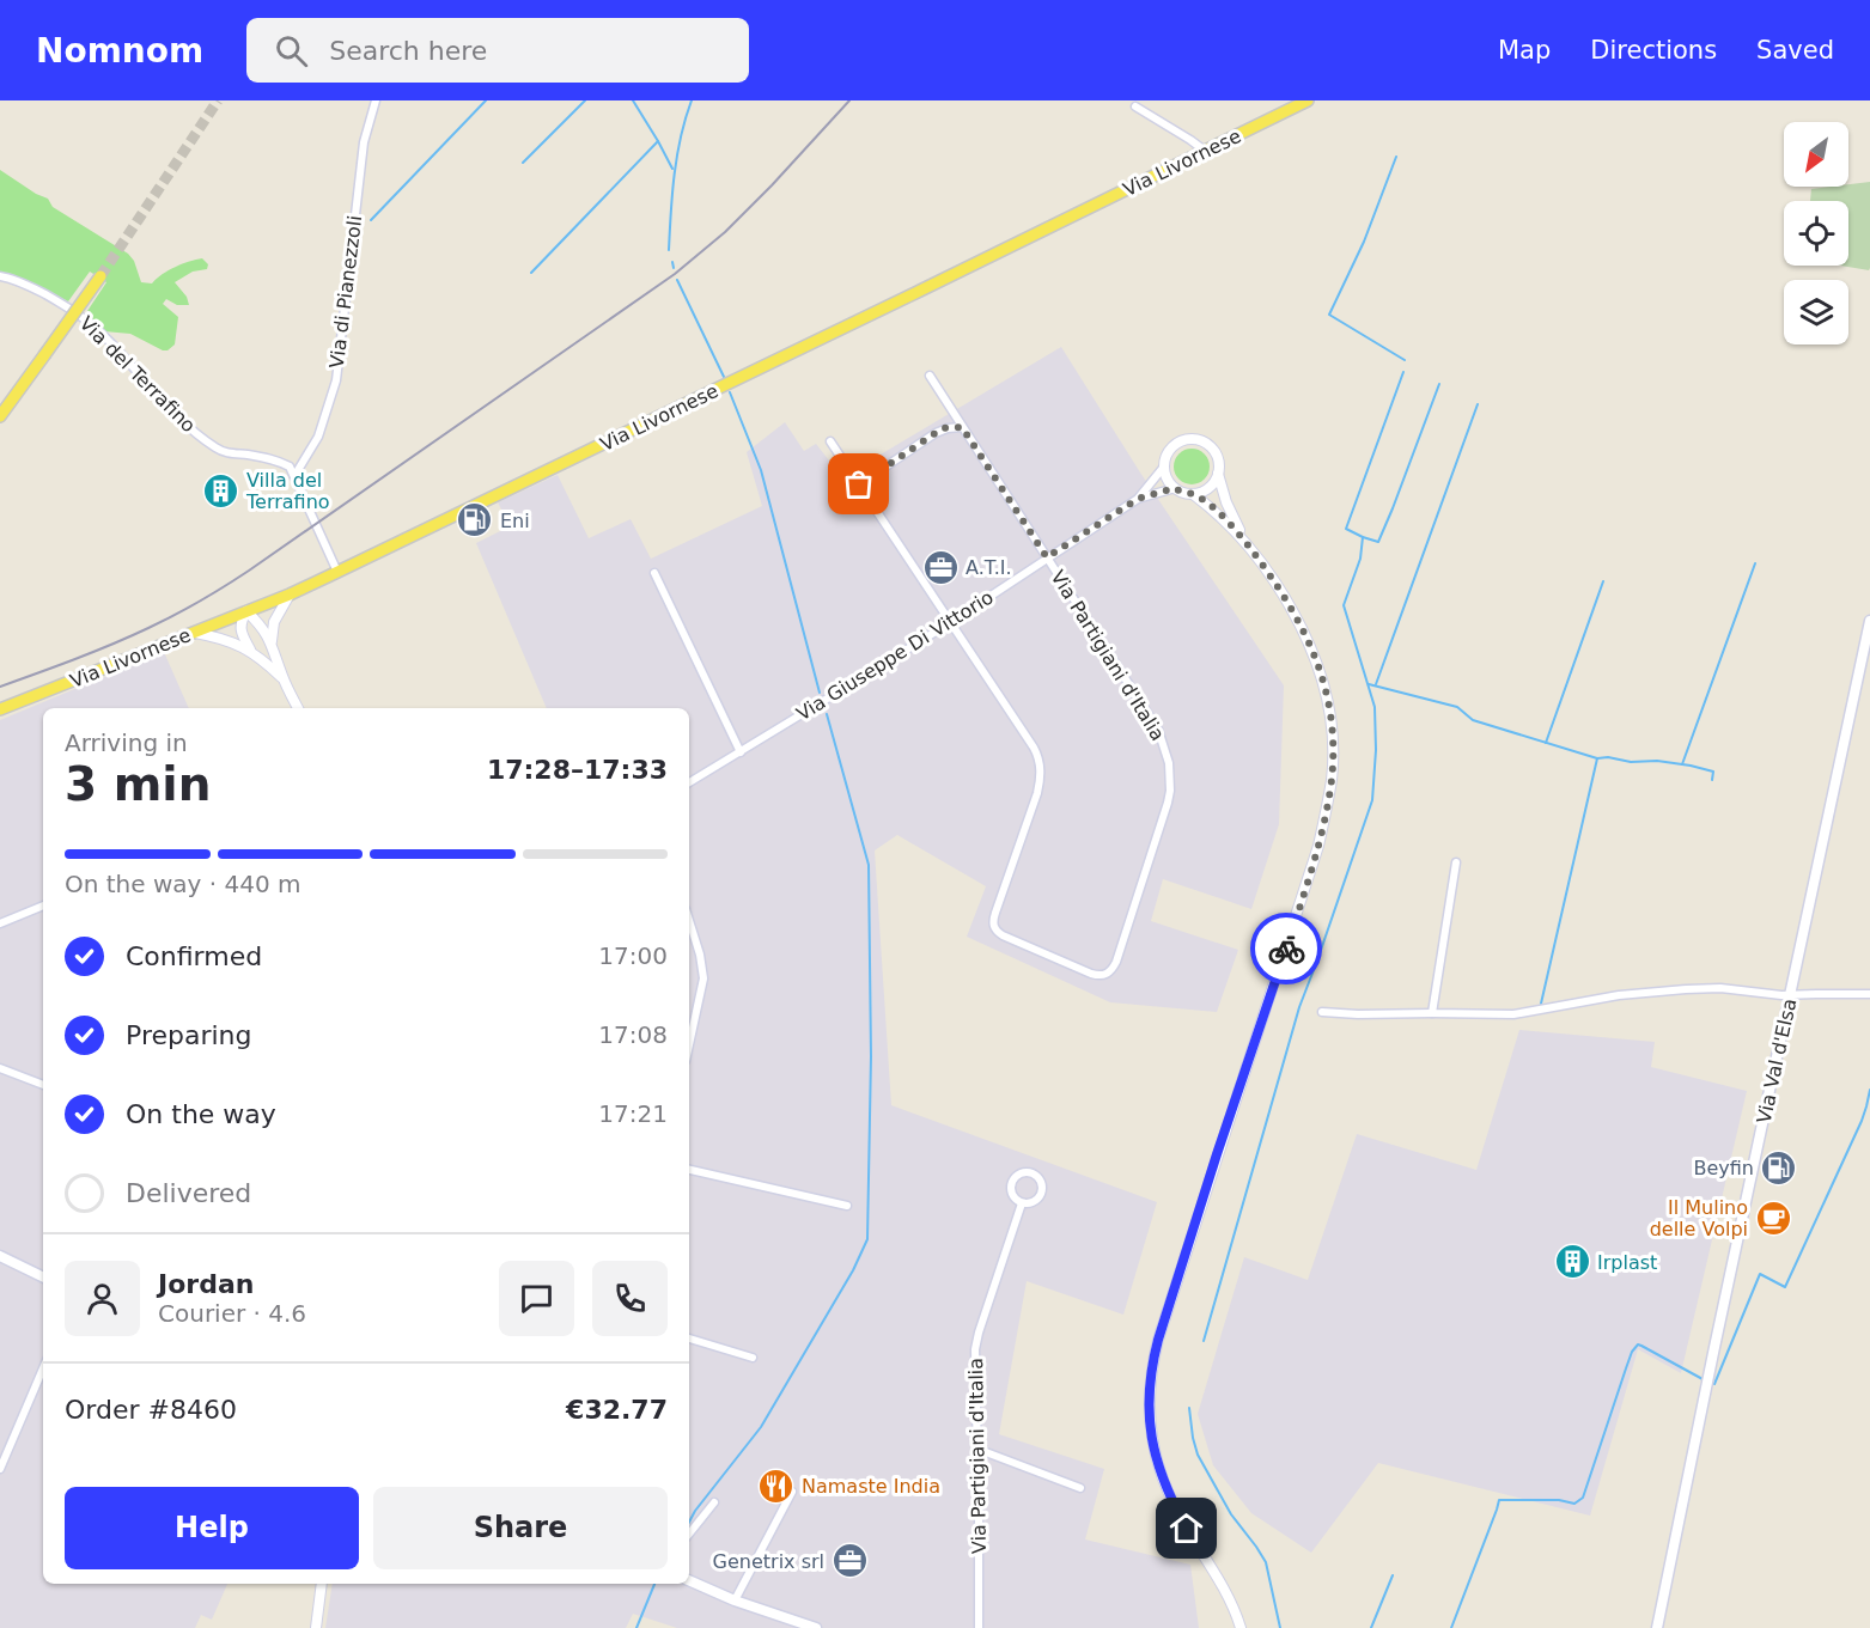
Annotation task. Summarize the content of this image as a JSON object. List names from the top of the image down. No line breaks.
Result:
{"streets":{"main road":["Via Livornese","Via Val d'Elsa"],"street":["Via di Pianezzoli","Via del Terrafino","Via Giuseppe Di Vittorio","Via Partigiani d'Italia"]},"crossings":[["Via di Pianezzoli","Via del Terrafino"],["Via Giuseppe Di Vittorio","Via Partigiani d'Italia"]],"places":{"building":["Villa del Terrafino","Irplast"],"fuel station":["Eni","Beyfin"],"office":["A.T.I.","Genetrix srl"],"cafe":["Il Mulino delle Volpi"],"restaurant":["Namaste India"]},"north":"bottom left","page":{"header":"Nomnom","search":"Search here","nav":["Map","Directions","Saved"],"heading":["3 min","Arriving in","17:28–17:33"],"panel":["Jordan","Courier · 4.6","Order #8460","€32.77"],"bar":"On the way · 440 m","list":[["Confirmed","17:00"],["Preparing","17:08"],["On the way","17:21"],"Delivered"],"buttons":["Help","Share"]}}
